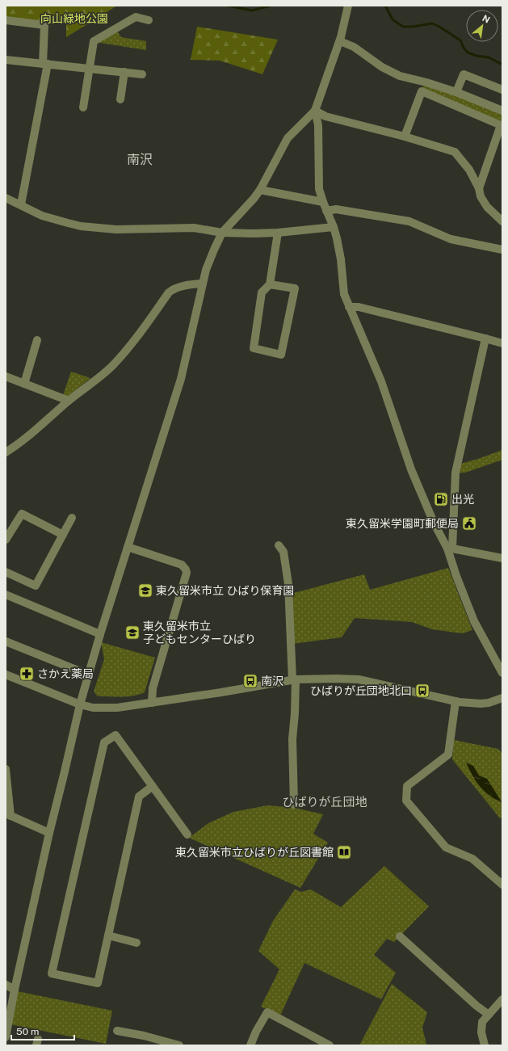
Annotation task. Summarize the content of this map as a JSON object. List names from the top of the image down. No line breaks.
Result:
{"districts":["南沢","ひばりが丘団地"],"parks":["向山緑地公園"],"places":{"fuel station":["出光"],"public building":["東久留米学園町郵便局"],"school or university":["東久留米市立 ひばり保育園","東久留米市立 子どもセンターひばり"],"pharmacy":["さかえ薬局"],"bus stop":["南沢","ひばりが丘団地北口"],"library":["東久留米市立ひばりが丘図書館"]},"scale_bar":"50 m","north":"top right"}
